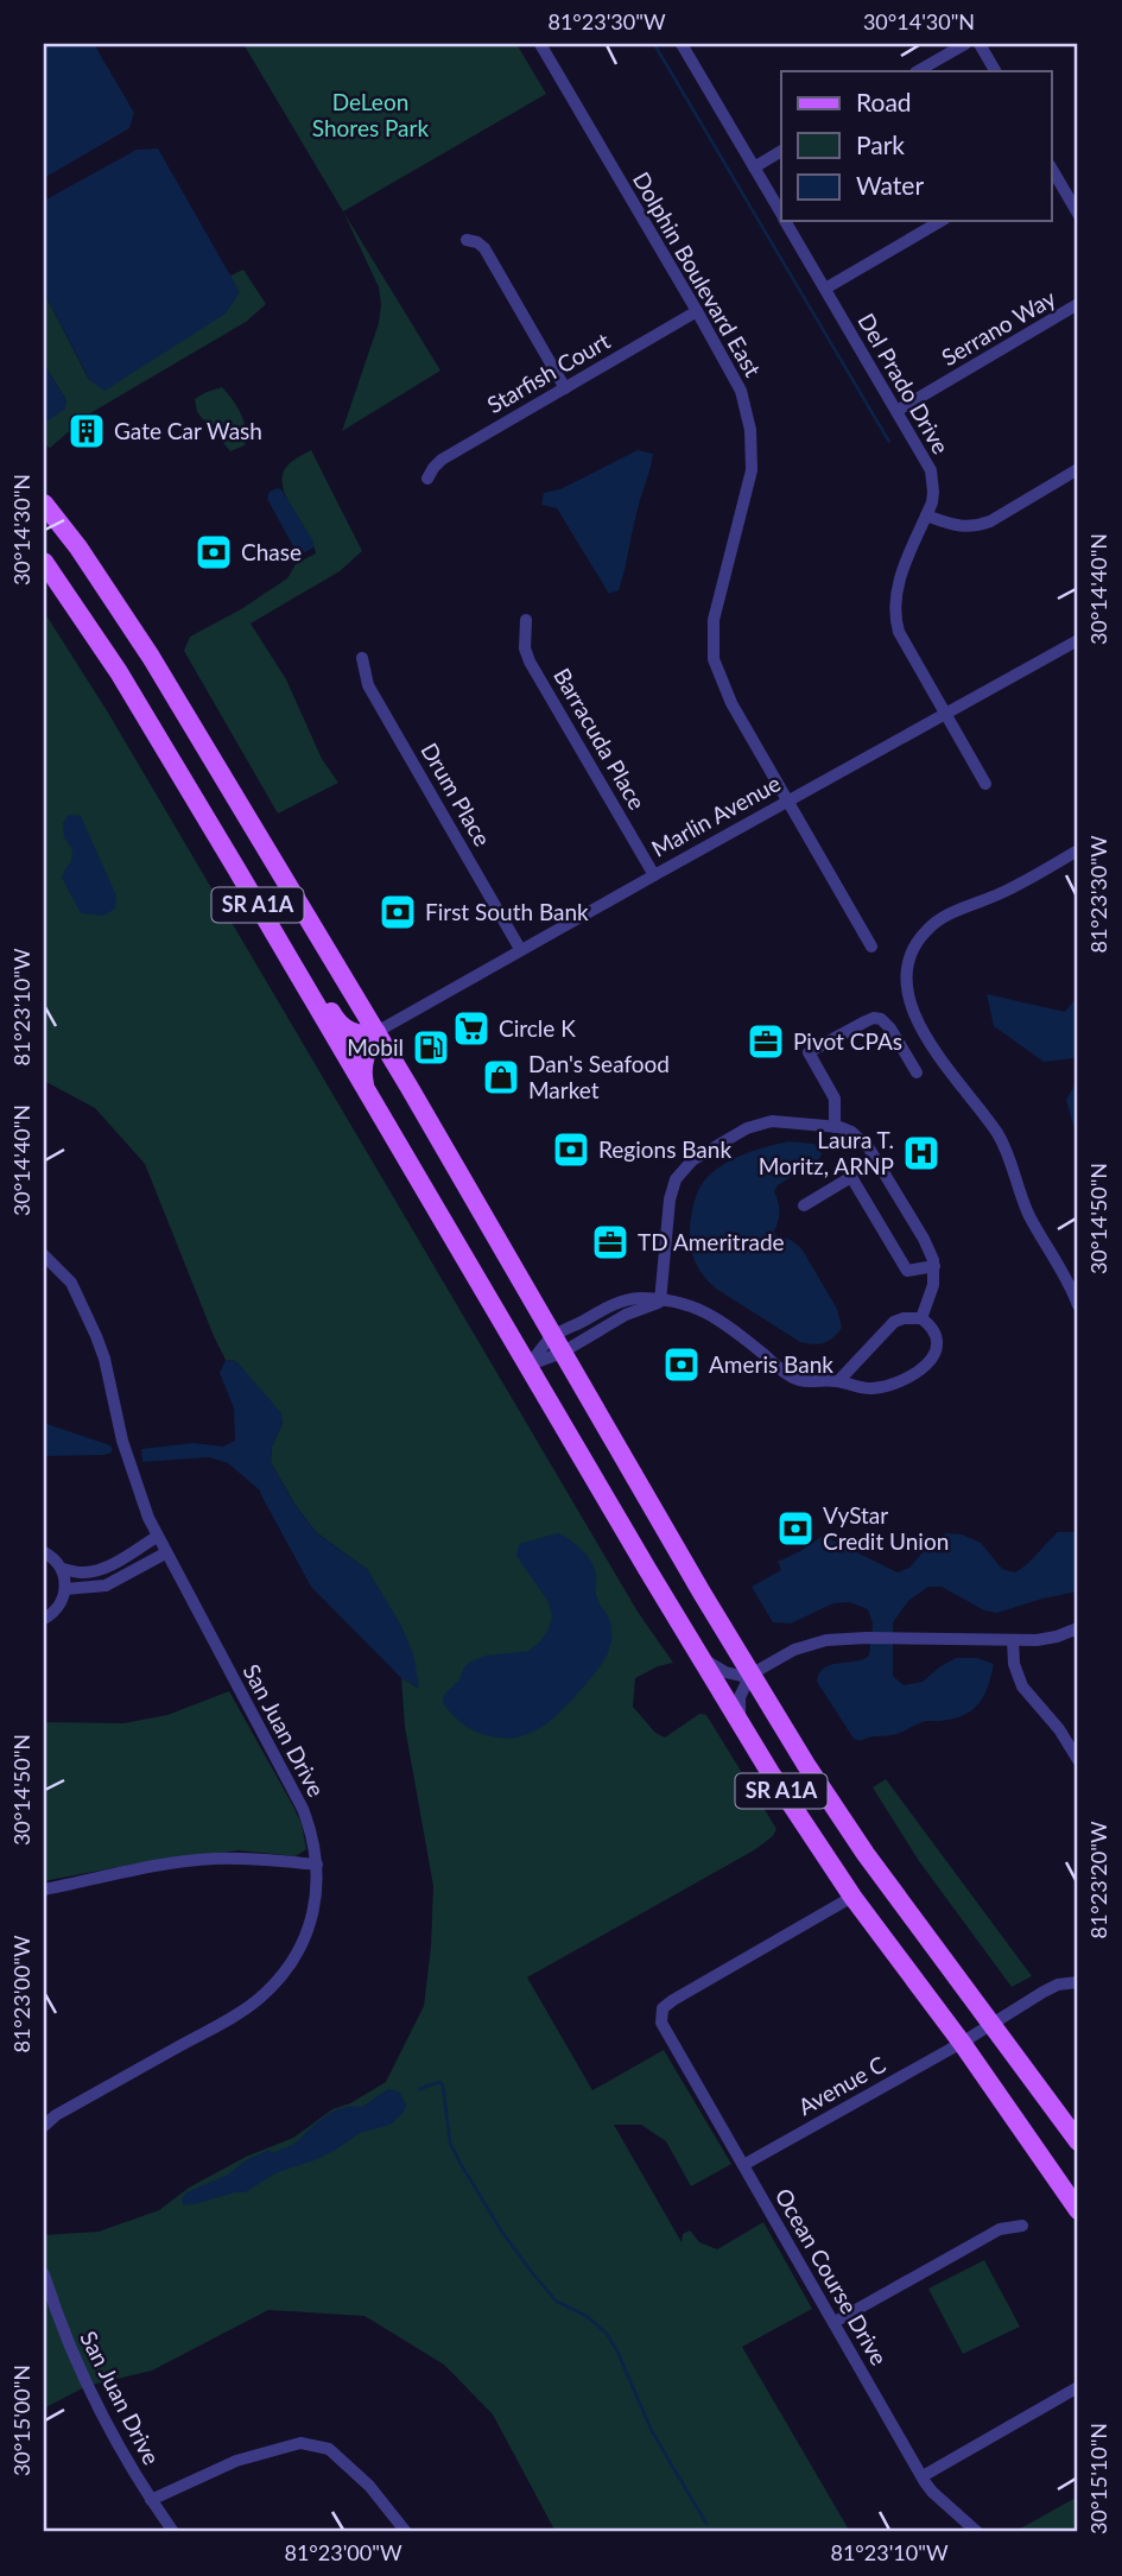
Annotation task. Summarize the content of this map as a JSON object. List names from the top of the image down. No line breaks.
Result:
{"streets":{"main road":["SR A1A"],"street":["Dolphin Boulevard East","Serrano Way","Starfish Court","Del Prado Drive","Barracuda Place","Drum Place","Marlin Avenue","San Juan Drive","Avenue C","Ocean Course Drive"]},"crossings":[["Dolphin Boulevard East","Starfish Court"],["Dolphin Boulevard East","Marlin Avenue"],["Serrano Way","Del Prado Drive"],["Del Prado Drive","Marlin Avenue"],["Barracuda Place","Marlin Avenue"],["Drum Place","Marlin Avenue"],["Marlin Avenue","SR A1A"],["SR A1A","Avenue C"],["SR A1A","Ocean Course Drive"],["Avenue C","Ocean Course Drive"]],"parks":["DeLeon Shores Park"],"places":{"building":["Gate Car Wash"],"bank":["Chase","First South Bank","Regions Bank","Ameris Bank","VyStar Credit Union"],"supermarket":["Circle K"],"office":["Pivot CPAs","TD Ameritrade"],"fuel station":["Mobil"],"shop":["Dan's Seafood Market"],"hospital":["Laura T. Moritz, ARNP"]},"legend":["Road","Park","Water"],"coordinates":["81°23'30\"W","30°14'30\"N","30°14'40\"N","81°23'10\"W","30°14'50\"N","81°23'20\"W","81°23'00\"W","30°15'00\"N","30°15'10\"N"]}
